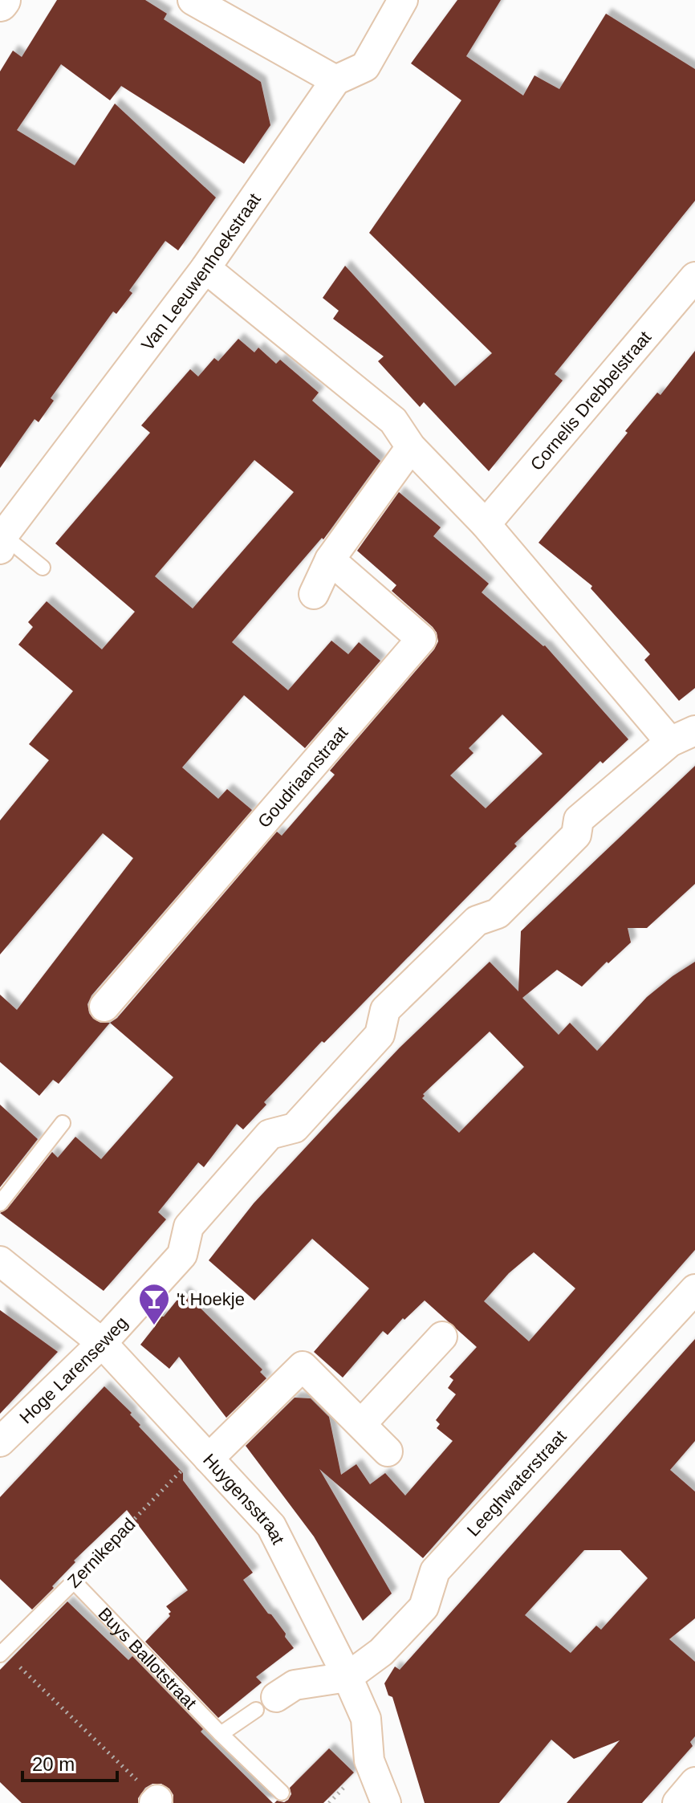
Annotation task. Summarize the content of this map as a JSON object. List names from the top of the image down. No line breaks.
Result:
{"streets":{"street":["Van Leeuwenhoekstraat","Cornelis Drebbelstraat","Goudriaanstraat","Hoge Larenseweg","Leeghwaterstraat","Huygensstraat"],"lane":["Zernikepad","Buys Ballotstraat"]},"crossings":[["Hoge Larenseweg","Huygensstraat"],["Leeghwaterstraat","Huygensstraat"],["Huygensstraat","Zernikepad"],["Zernikepad","Buys Ballotstraat"]],"places":{"bar":["'t Hoekje"]},"scale_bar":"20 m"}
